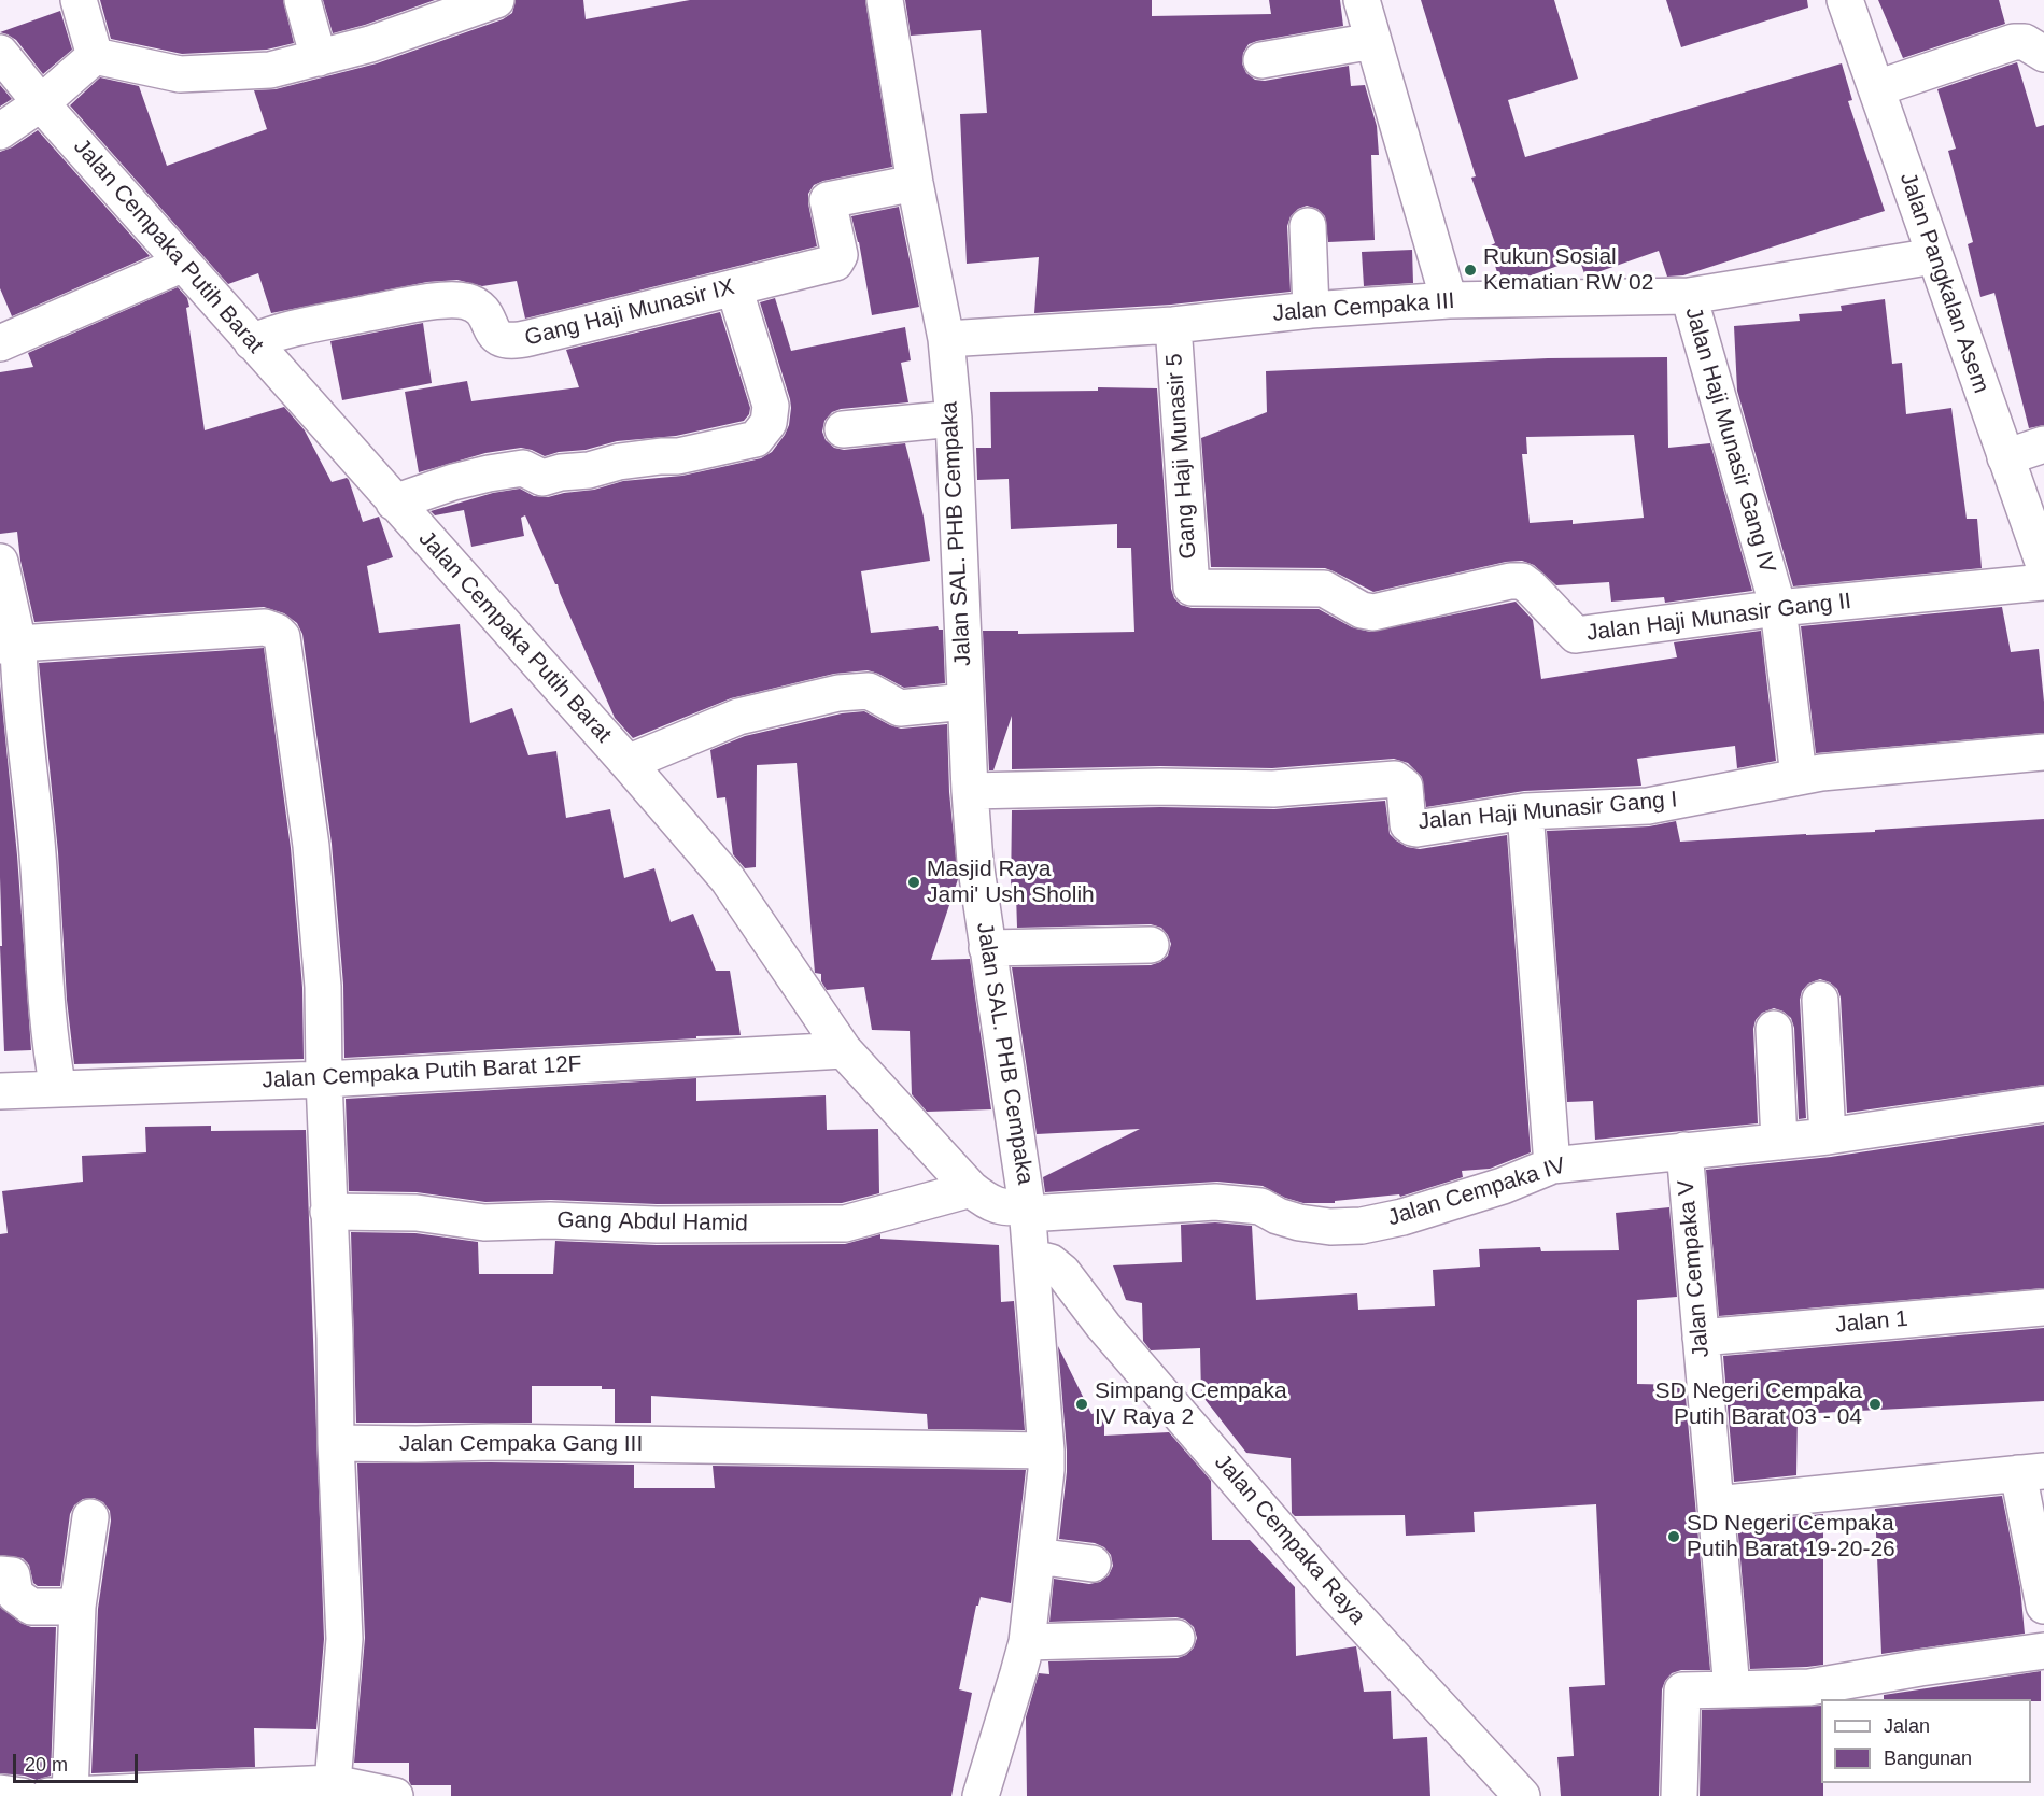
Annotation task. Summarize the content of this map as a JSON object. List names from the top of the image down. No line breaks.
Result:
{"streets":{"street":["Jalan Cempaka Putih Barat","Jalan Pangkalan Asem","Jalan Cempaka III","Gang Haji Munasir IX","Jalan Haji Munasir Gang IV","Gang Haji Munasir 5","Jalan SAL. PHB Cempaka","Jalan Haji Munasir Gang II","Jalan Haji Munasir Gang I","Jalan Cempaka Putih Barat 12F","Jalan Cempaka IV","Gang Abdul Hamid","Jalan Cempaka V","Jalan 1","Jalan Cempaka Gang III","Jalan Cempaka Raya"]},"crossings":[["Jalan Cempaka Putih Barat","Gang Haji Munasir IX"],["Jalan Cempaka Putih Barat","Jalan SAL. PHB Cempaka"],["Jalan Cempaka Putih Barat","Jalan Cempaka Putih Barat 12F"],["Jalan Cempaka Putih Barat","Jalan Cempaka IV"],["Jalan Cempaka Putih Barat","Gang Abdul Hamid"],["Jalan Pangkalan Asem","Jalan Cempaka III"],["Jalan Cempaka III","Jalan Haji Munasir Gang IV"],["Jalan Cempaka III","Gang Haji Munasir 5"],["Jalan Cempaka III","Jalan SAL. PHB Cempaka"],["Gang Haji Munasir IX","Jalan SAL. PHB Cempaka"],["Jalan Haji Munasir Gang IV","Jalan Haji Munasir Gang II"],["Jalan Haji Munasir Gang IV","Jalan Haji Munasir Gang I"],["Gang Haji Munasir 5","Jalan Haji Munasir Gang II"],["Jalan SAL. PHB Cempaka","Jalan Haji Munasir Gang I"],["Jalan SAL. PHB Cempaka","Jalan Cempaka IV"],["Jalan SAL. PHB Cempaka","Jalan Cempaka Gang III"],["Jalan SAL. PHB Cempaka","Jalan Cempaka Raya"],["Jalan Cempaka IV","Jalan Cempaka V"],["Jalan Cempaka V","Jalan 1"]],"places":["Rukun Sosial Kematian RW 02","Masjid Raya Jami' Ush Sholih","Simpang Cempaka IV Raya 2","SD Negeri Cempaka Putih Barat 03 - 04","SD Negeri Cempaka Putih Barat 19-20-26"],"legend":["Jalan","Bangunan"],"scale_bar":"20 m"}
